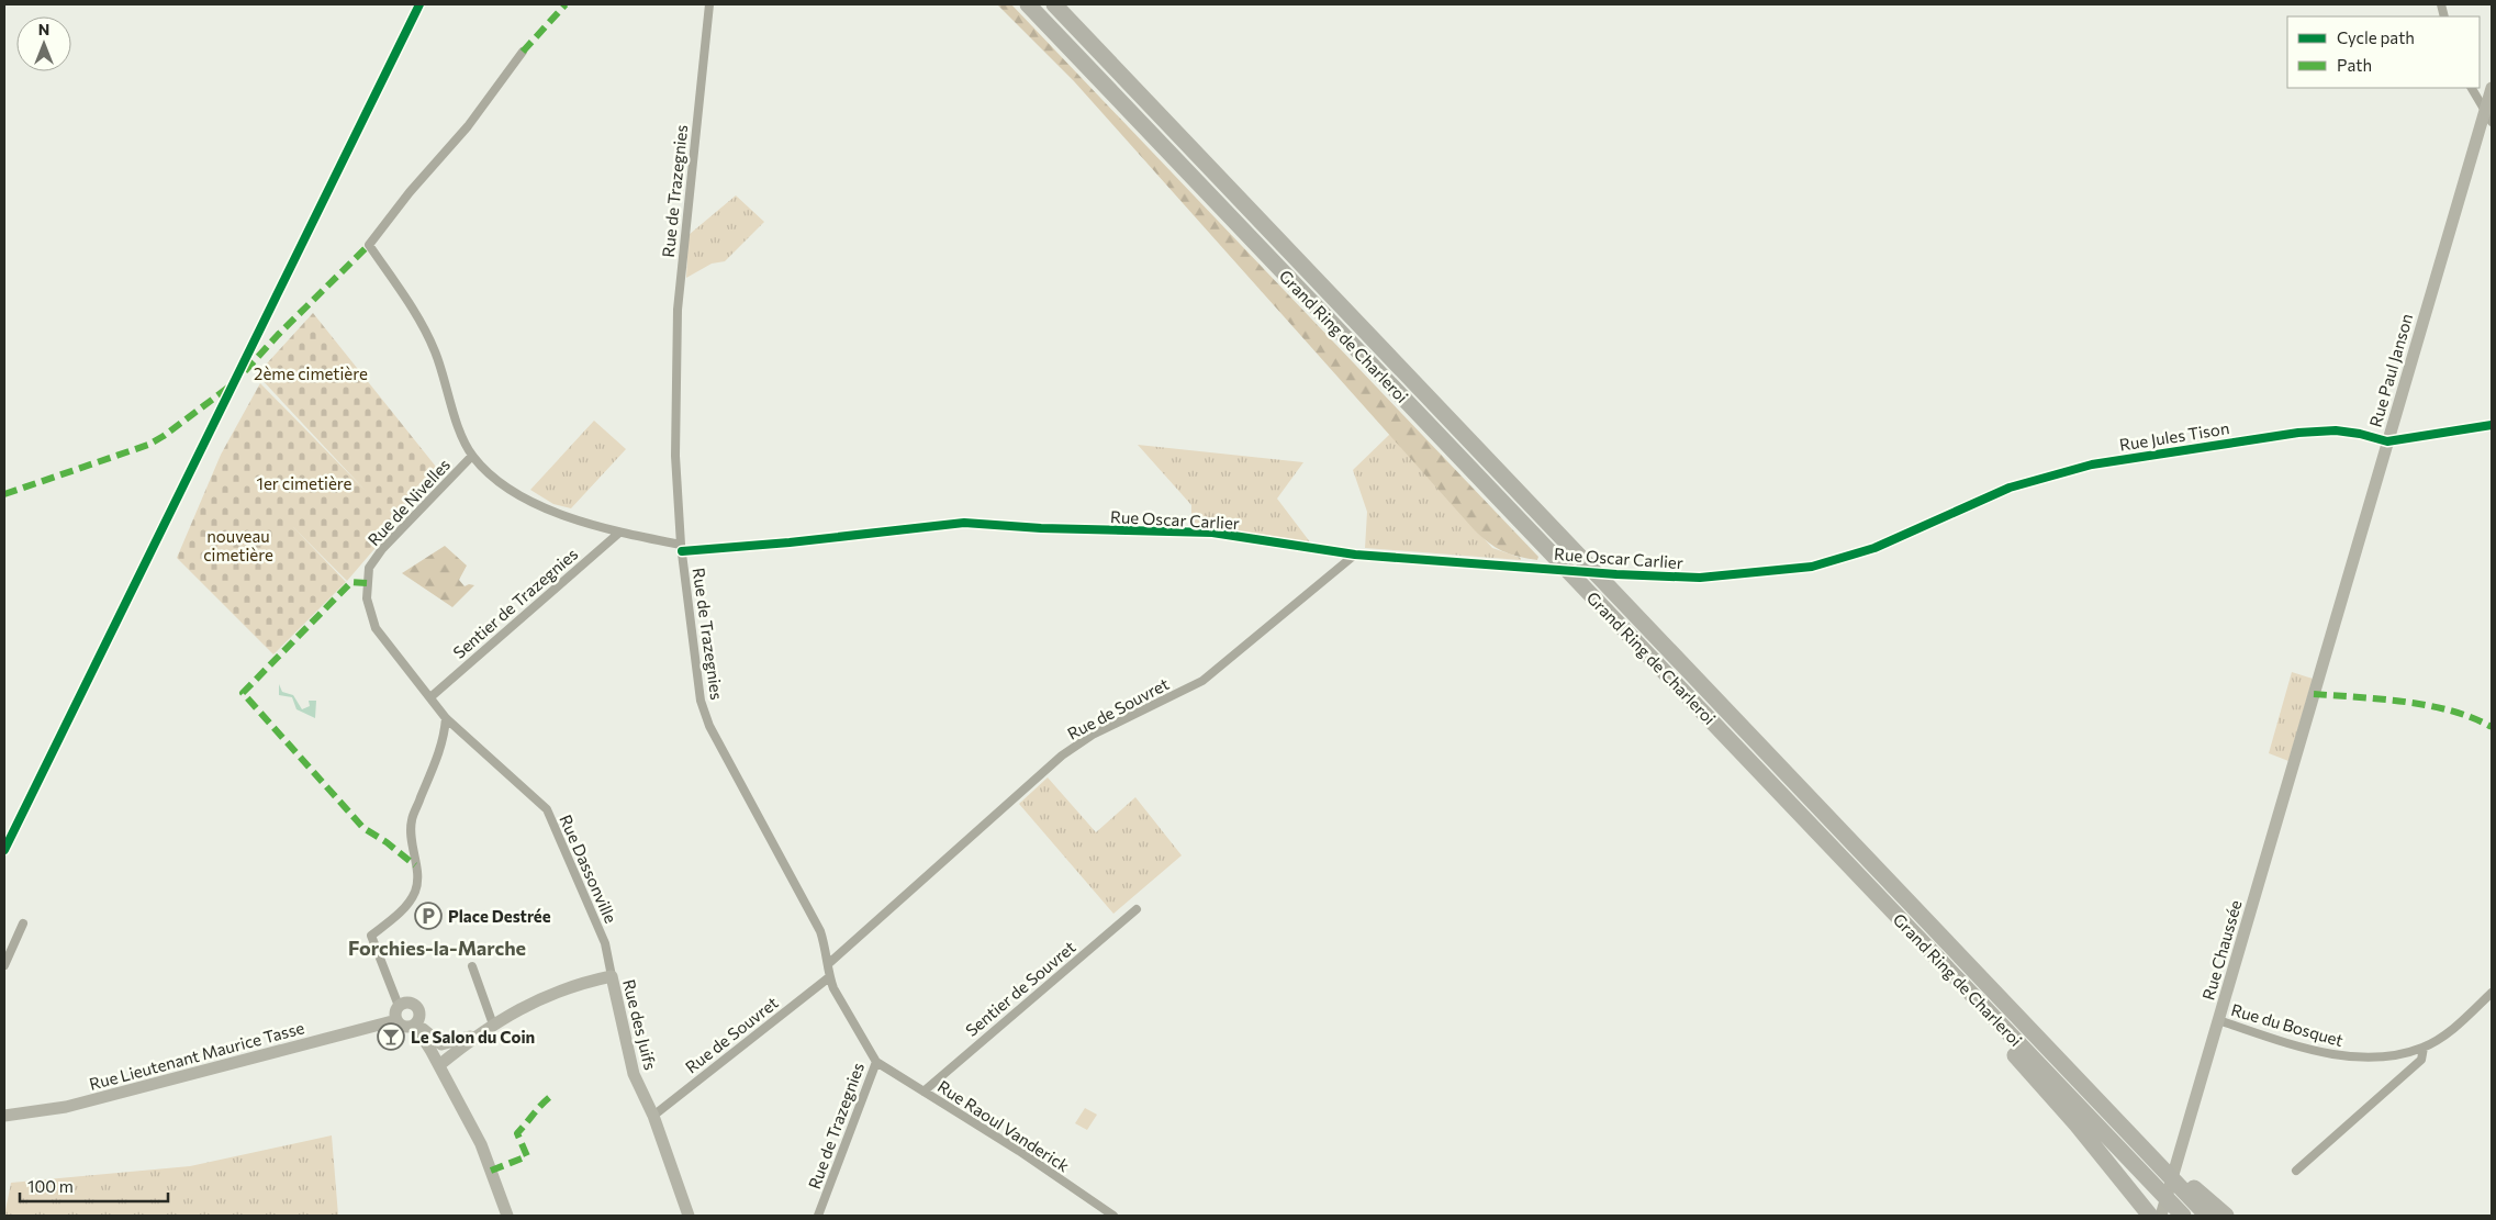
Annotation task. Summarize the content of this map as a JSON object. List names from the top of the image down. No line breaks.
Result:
{"streets":{"highway":["Grand Ring de Charleroi"],"street":["Rue de Trazegnies","Rue Paul Janson","Rue Jules Tison","Rue de Nivelles","Rue Oscar Carlier","Sentier de Trazegnies","Rue de Souvret","Rue Dassonville","Rue Chaussée","Sentier de Souvret","Rue des Juifs","Rue du Bosquet","Rue Lieutenant Maurice Tasse","Rue Raoul Vanderick"]},"crossings":[["Rue de Trazegnies","Rue Oscar Carlier"],["Rue de Trazegnies","Rue de Souvret"],["Rue de Trazegnies","Rue Raoul Vanderick"],["Rue Paul Janson","Rue Jules Tison"],["Rue Paul Janson","Rue Chaussée"],["Rue Jules Tison","Rue Oscar Carlier"],["Rue de Nivelles","Rue Oscar Carlier"],["Rue de Nivelles","Sentier de Trazegnies"],["Rue de Nivelles","Rue Dassonville"],["Rue Oscar Carlier","Sentier de Trazegnies"],["Rue Oscar Carlier","Rue de Souvret"],["Rue de Souvret","Rue des Juifs"],["Rue Dassonville","Rue des Juifs"],["Rue Chaussée","Rue du Bosquet"],["Sentier de Souvret","Rue Raoul Vanderick"],["Rue des Juifs","Rue Lieutenant Maurice Tasse"]],"districts":["Forchies-la-Marche"],"parks":["2ème cimetière","1er cimetière","nouveau cimetière"],"places":{"parking":["Place Destrée"],"bar":["Le Salon du Coin"]},"legend":["Cycle path","Path"],"scale_bar":"100 m","north":"top"}
